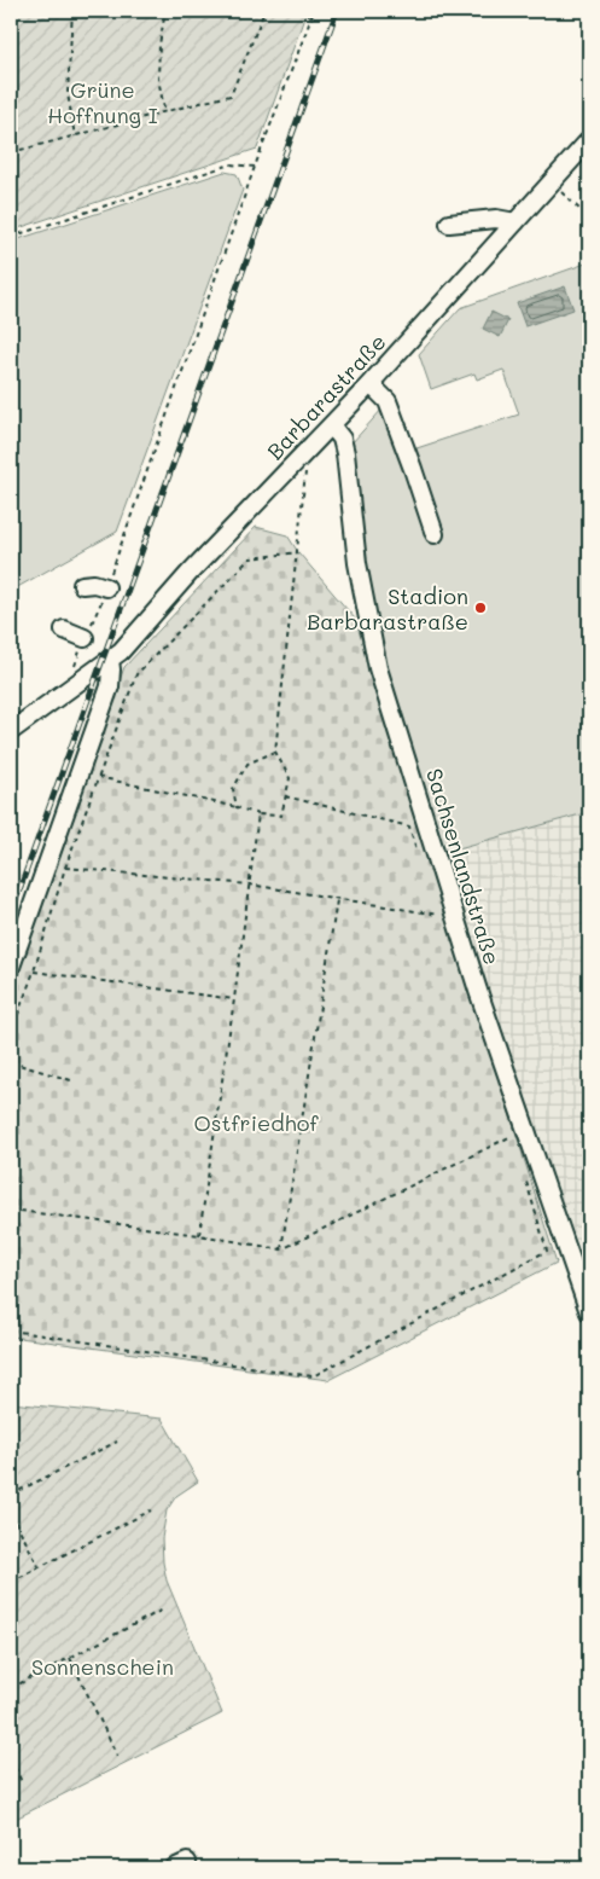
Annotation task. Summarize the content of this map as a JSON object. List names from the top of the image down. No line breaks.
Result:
{"streets":{"street":["Barbarastraße","Sachsenlandstraße"]},"crossings":[["Barbarastraße","Sachsenlandstraße"]],"parks":["Grüne Hoffnung I","Ostfriedhof","Sonnenschein"],"places":["Stadion Barbarastraße"]}
